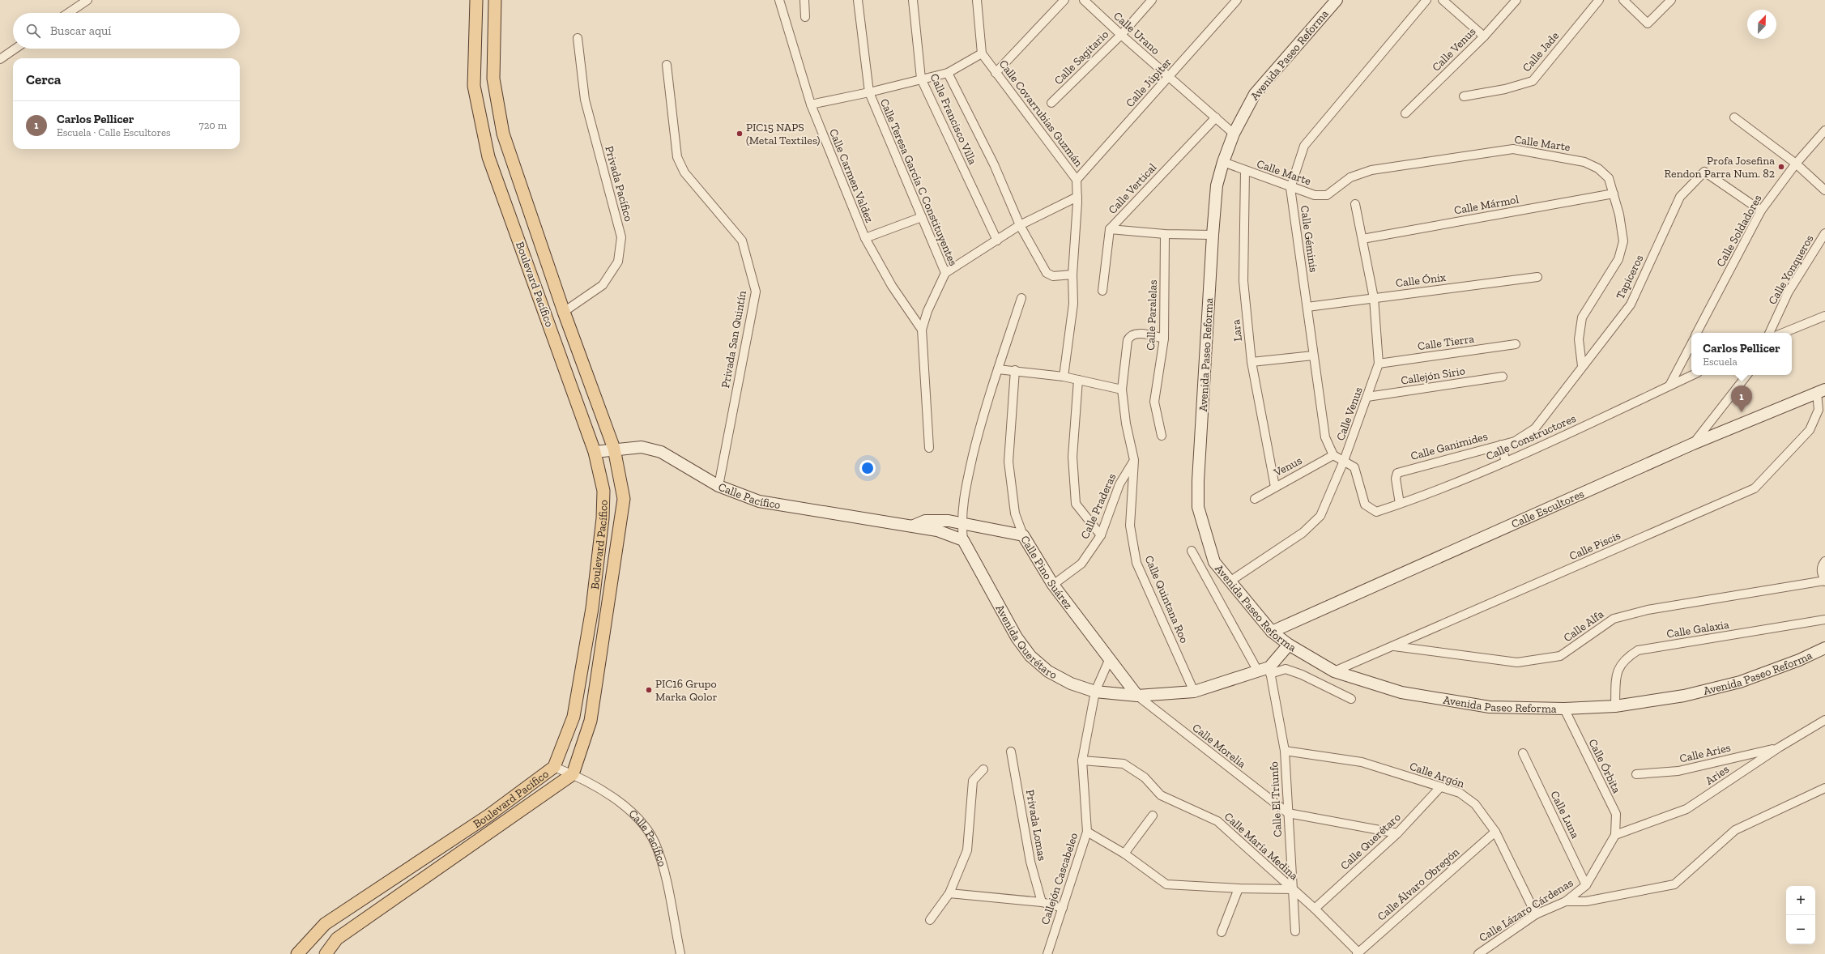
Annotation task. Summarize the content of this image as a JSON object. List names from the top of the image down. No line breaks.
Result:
{"streets":{"main road":["Avenida Paseo Reforma","Boulevard Pacífico","Calle Pacífico","Calle Escultores","Calle Pino Suárez","Avenida Querétaro"],"street":["Calle Urano","Calle Venus","Calle Jade","Calle Sagitario","Calle Júpiter","Calle Covarrubias Guzmán","Calle Francisco Villa","Calle Marte","Calle Carmen Valdez","Calle Teresa García C Constituyentes","Privada Pacífico","Calle Vertical","Calle Mármol","Calle Soldadores","Calle Géminis","Calle Yonqueros","Tapiceros","Calle Ónix","Calle Paralelas","Lara","Privada San Quintín","Calle Tierra","Callejón Sirio","Calle Constructores","Calle Ganimides","Venus","Calle Praderas","Calle Piscis","Calle Quintana Roo","Calle Alfa","Calle Galaxia","Calle Morelia","Calle Aries","Calle Órbita","Calle Argón","Aries","Calle El Triunfo","Calle Luna","Privada Lomas","Calle Querétaro","Calle María Medina","Callejón Cascabeleo","Calle Álvaro Obregón","Calle Lázaro Cárdenas"]},"crossings":[["Calle Urano","Avenida Paseo Reforma"],["Calle Urano","Calle Sagitario"],["Calle Urano","Calle Júpiter"],["Calle Urano","Calle Vertical"],["Calle Venus","Avenida Paseo Reforma"],["Calle Venus","Calle Mármol"],["Calle Venus","Calle Ónix"],["Calle Venus","Calle Tierra"],["Calle Venus","Callejón Sirio"],["Calle Venus","Calle Constructores"],["Avenida Paseo Reforma","Calle Marte"],["Avenida Paseo Reforma","Calle Vertical"],["Avenida Paseo Reforma","Calle Escultores"],["Avenida Paseo Reforma","Calle Piscis"],["Avenida Paseo Reforma","Calle Galaxia"],["Avenida Paseo Reforma","Avenida Querétaro"],["Avenida Paseo Reforma","Calle Órbita"],["Calle Júpiter","Calle Covarrubias Guzmán"],["Calle Marte","Calle Mármol"],["Calle Marte","Calle Géminis"],["Calle Marte","Tapiceros"],["Calle Marte","Lara"],["Calle Carmen Valdez","Calle Teresa García C Constituyentes"],["Privada Pacífico","Boulevard Pacífico"],["Calle Vertical","Calle Paralelas"],["Calle Soldadores","Tapiceros"],["Calle Géminis","Calle Ónix"],["Calle Géminis","Venus"],["Tapiceros","Calle Ganimides"],["Boulevard Pacífico","Calle Pacífico"],["Calle Paralelas","Calle Quintana Roo"],["Lara","Venus"],["Privada San Quintín","Calle Pacífico"],["Calle Constructores","Calle Ganimides"],["Calle Pacífico","Calle Pino Suárez"],["Calle Pacífico","Avenida Querétaro"],["Calle Praderas","Calle Pino Suárez"],["Calle Praderas","Calle Quintana Roo"],["Calle Escultores","Calle Piscis"],["Calle Piscis","Calle Alfa"],["Calle Pino Suárez","Avenida Querétaro"],["Calle Pino Suárez","Calle Morelia"],["Calle Pino Suárez","Callejón Cascabeleo"],["Calle Quintana Roo","Avenida Querétaro"],["Avenida Querétaro","Calle Morelia"],["Avenida Querétaro","Calle El Triunfo"],["Avenida Querétaro","Callejón Cascabeleo"],["Calle Morelia","Calle El Triunfo"],["Calle Aries","Aries"],["Calle Órbita","Aries"],["Calle Órbita","Calle Lázaro Cárdenas"],["Calle Argón","Calle El Triunfo"],["Calle Argón","Calle Querétaro"],["Calle Argón","Calle Álvaro Obregón"],["Calle Argón","Calle Lázaro Cárdenas"],["Aries","Calle Lázaro Cárdenas"],["Calle El Triunfo","Calle María Medina"],["Calle Luna","Calle Lázaro Cárdenas"],["Calle Querétaro","Calle María Medina"],["Calle María Medina","Callejón Cascabeleo"],["Calle María Medina","Calle Álvaro Obregón"]],"places":["PIC15 NAPS (Metal Textiles)","Profa Josefina Rendon Parra Num. 82","PIC16 Grupo Marka Qolor"],"north":"top right","page":{"search":"Buscar aquí","heading":"Cerca","list":[{"mark":"1","name":"Carlos Pellicer","note":"Escuela · Calle Escultores","value":"720 m"}],"popup":["Carlos Pellicer","Escuela"],"pins":"1","map_buttons":["+","−"]}}
